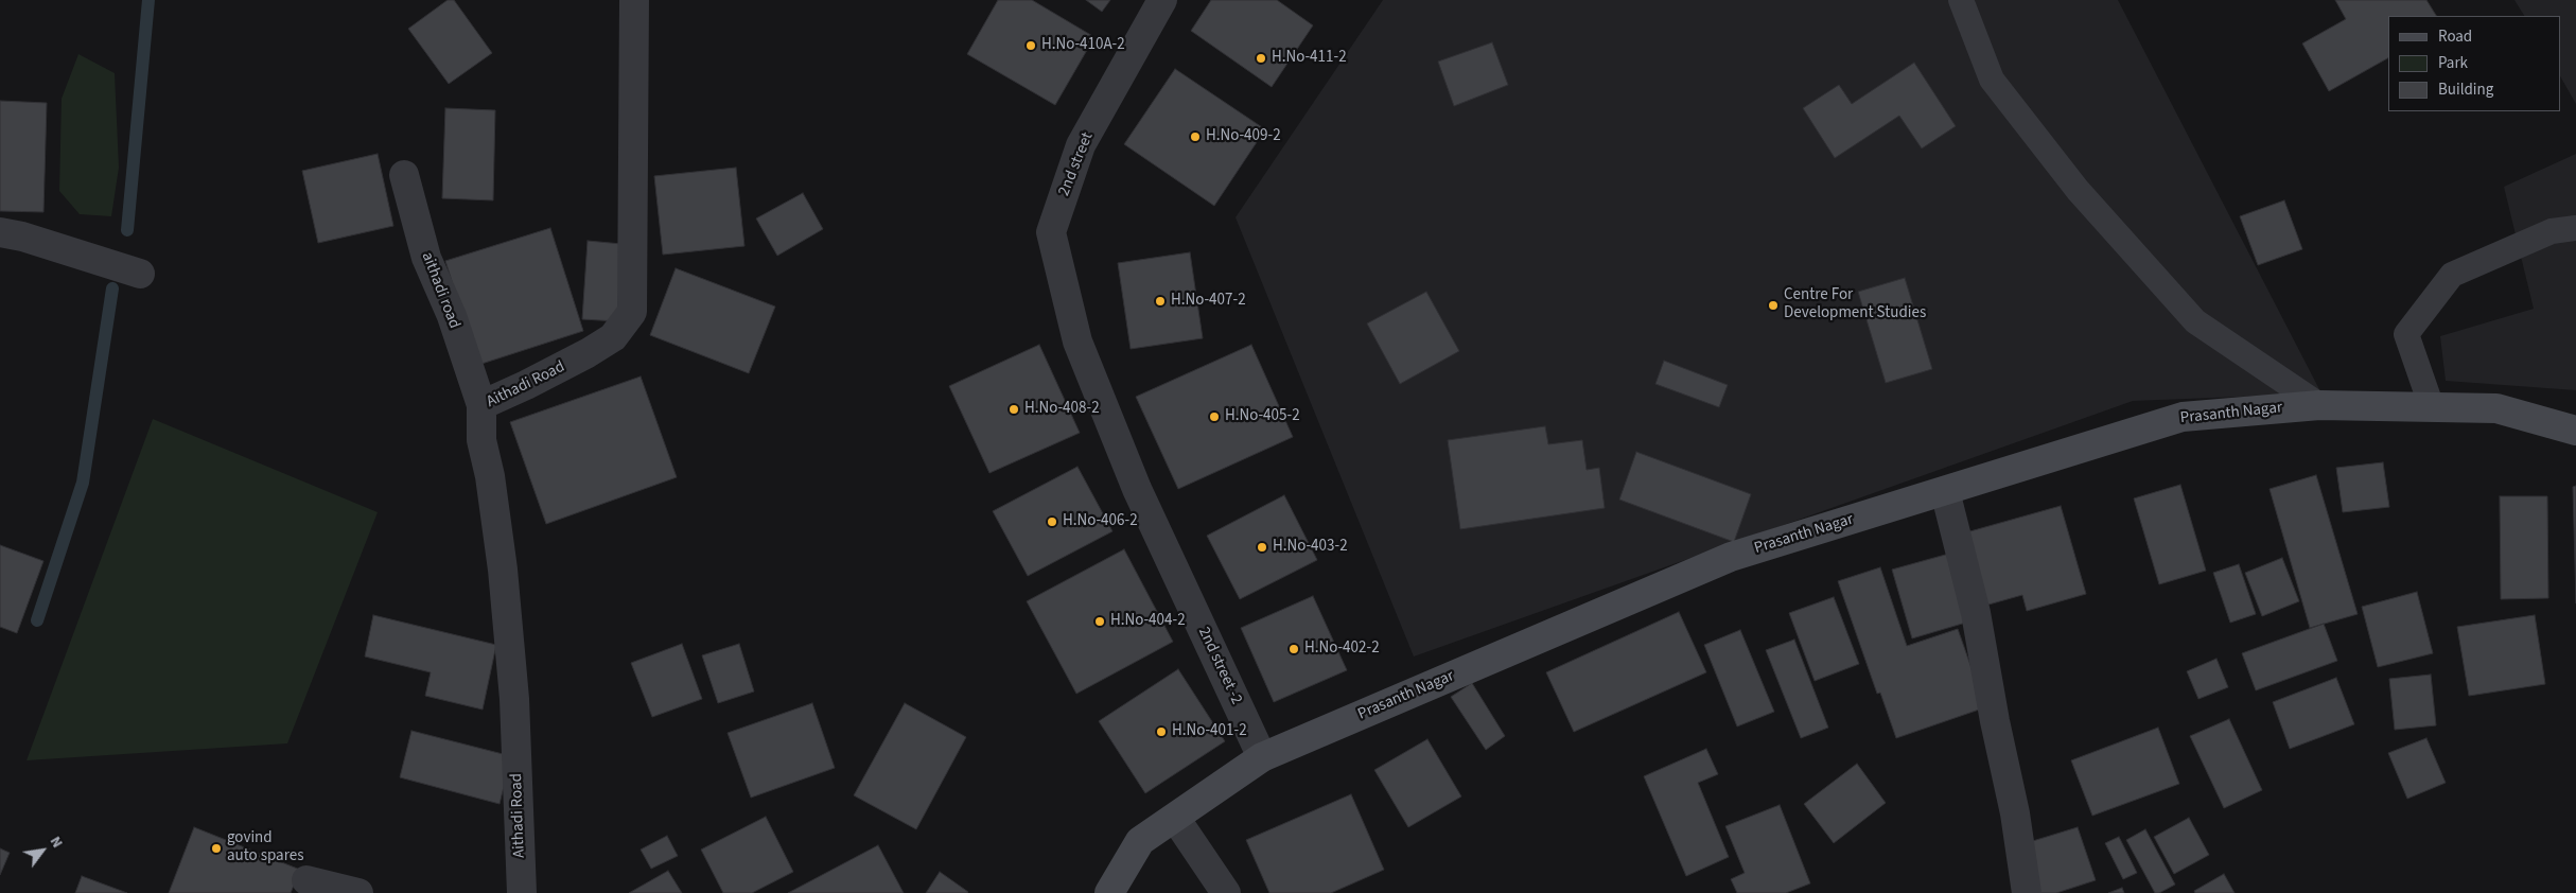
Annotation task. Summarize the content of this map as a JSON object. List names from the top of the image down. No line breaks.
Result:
{"streets":{"street":["2nd street","aithadi road","Aithadi Road","Prasanth Nagar","2nd street -2"]},"crossings":[["2nd street","2nd street -2"],["aithadi road","Aithadi Road"],["Prasanth Nagar","2nd street -2"]],"places":["H.No-410A-2","H.No-411-2","H.No-409-2","H.No-407-2","Centre For Development Studies","H.No-408-2","H.No-405-2","H.No-406-2","H.No-403-2","H.No-404-2","H.No-402-2","H.No-401-2","govind auto spares"],"legend":["Road","Park","Building"],"north":"top right"}
